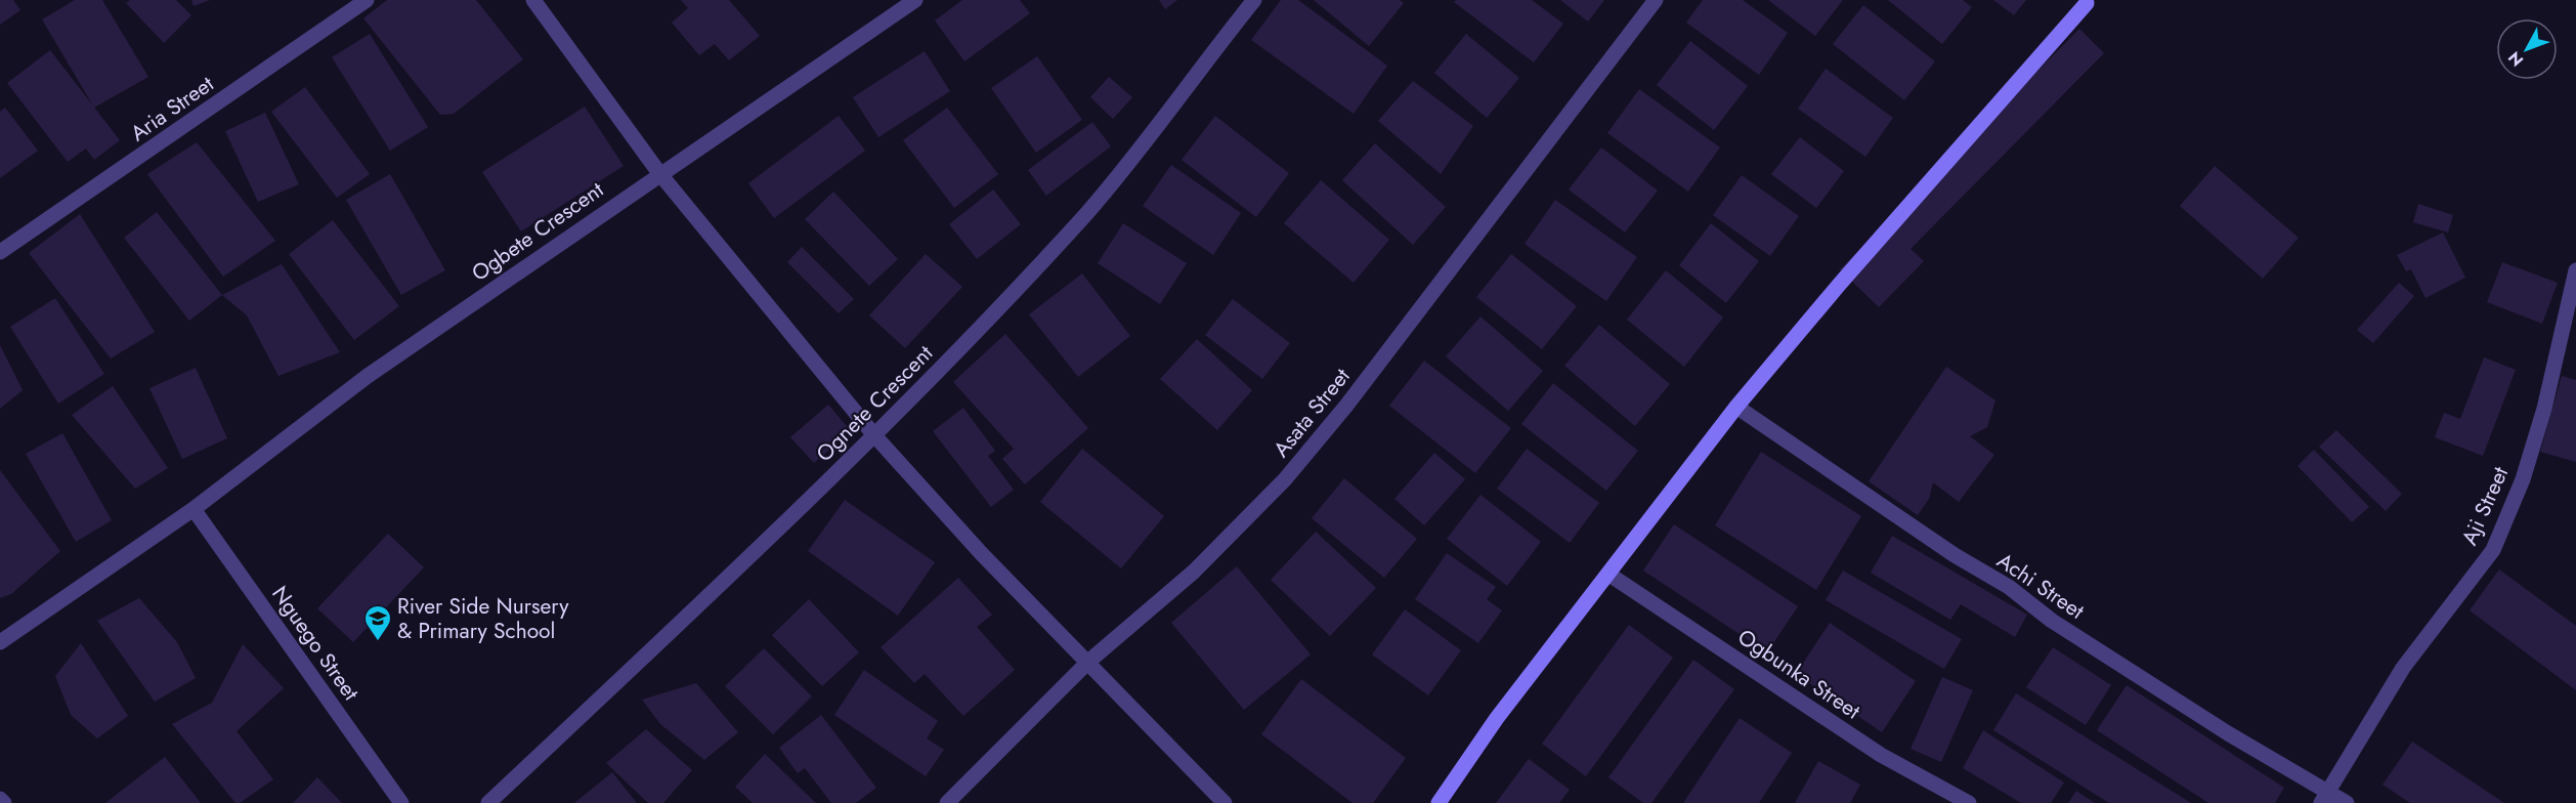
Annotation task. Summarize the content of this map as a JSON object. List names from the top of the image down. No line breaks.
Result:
{"streets":{"street":["Aria Street","Ogbete Crescent","Ognete Crescent","Asata Street","Aji Street","Achi Street","Nguego Street","Ogbunka Street"]},"crossings":[["Ogbete Crescent","Nguego Street"],["Aji Street","Achi Street"]],"places":{"school or university":["River Side Nursery & Primary School"]},"north":"bottom left"}
